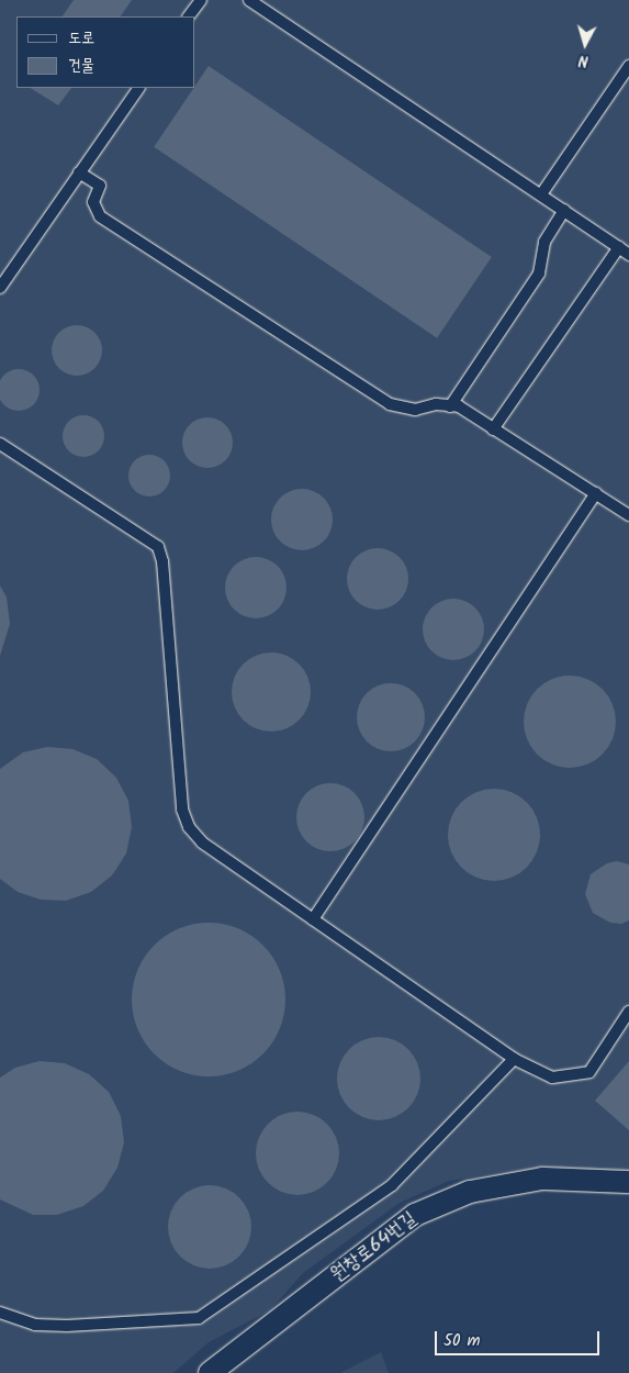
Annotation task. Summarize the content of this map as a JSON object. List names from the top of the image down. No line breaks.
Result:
{"streets":{"street":["원창로64번길"]},"legend":["도로","건물"],"scale_bar":"50 m","north":"bottom"}
